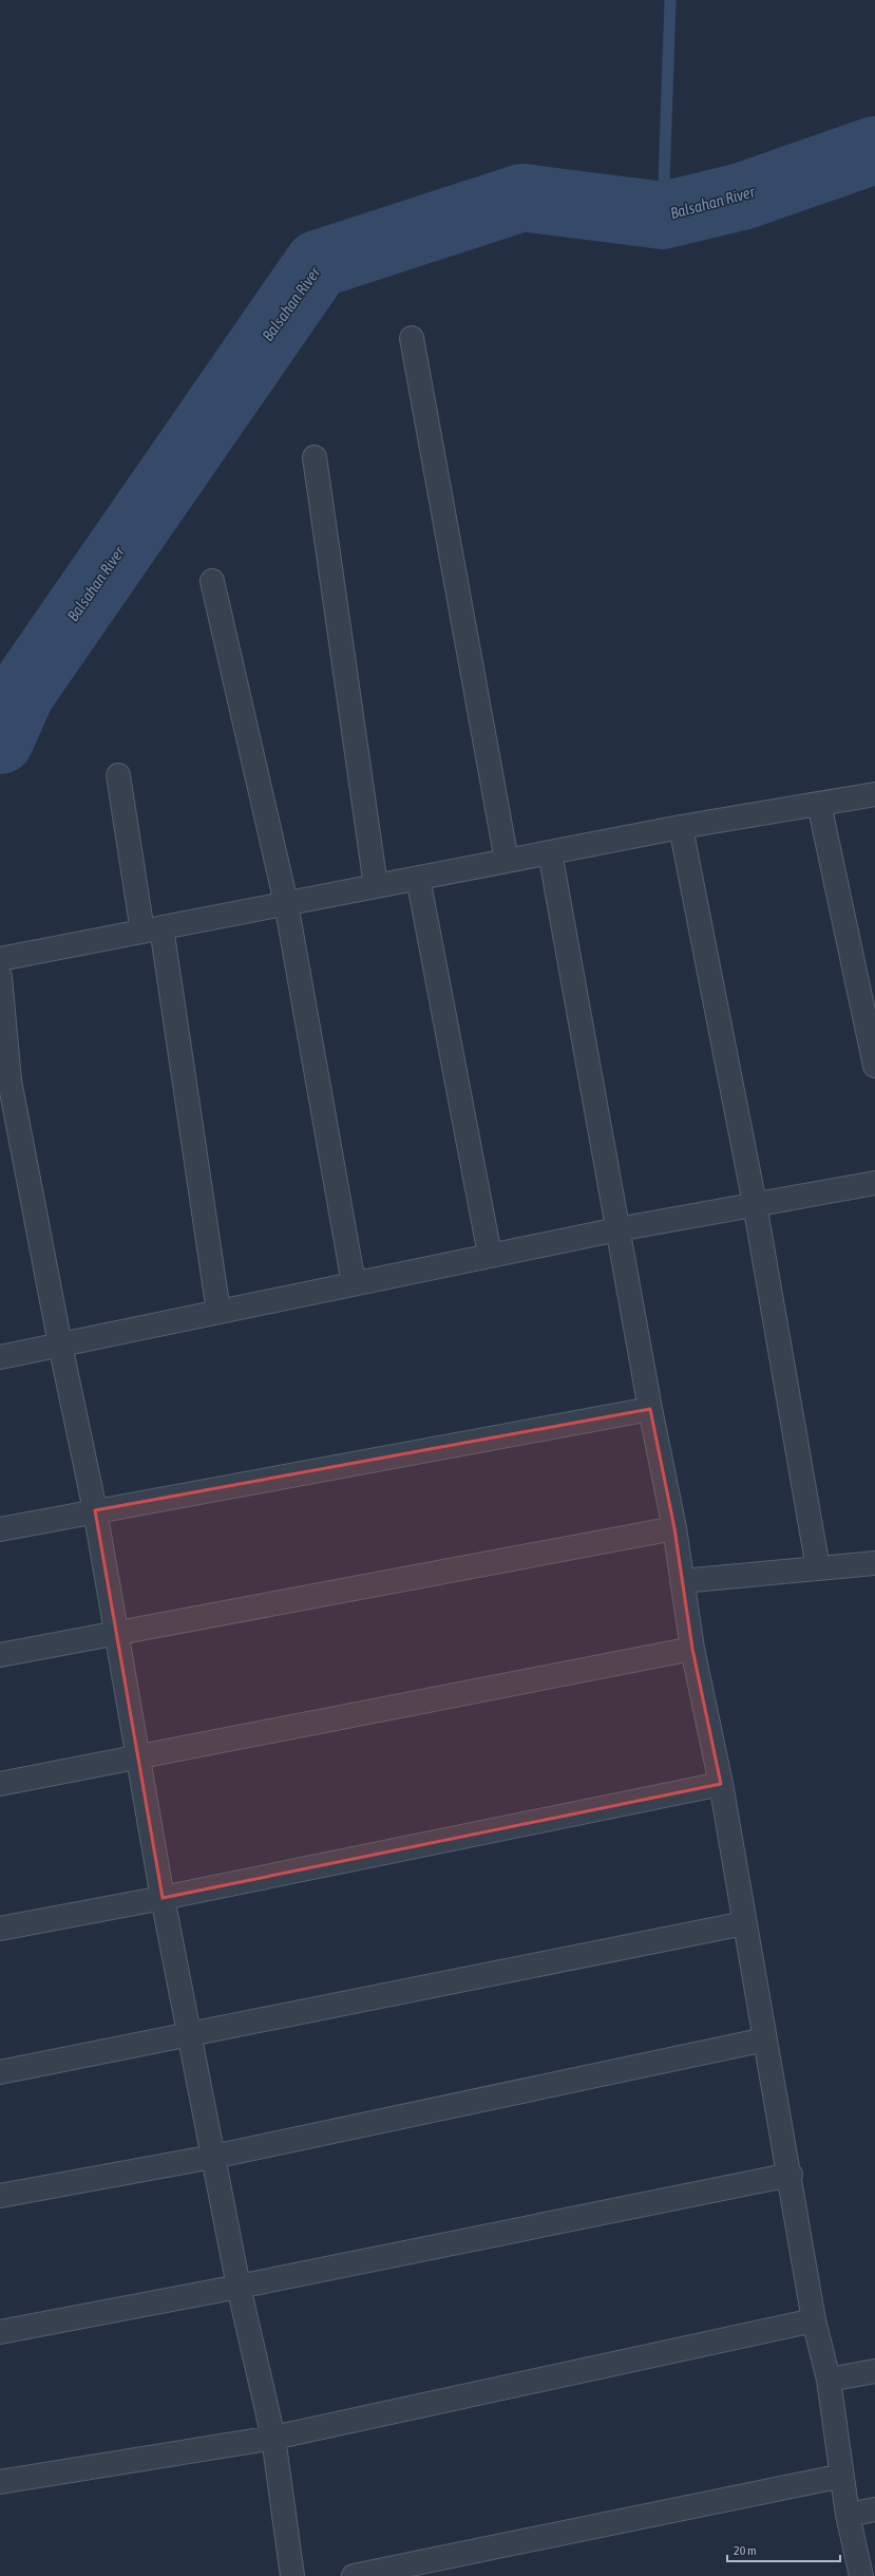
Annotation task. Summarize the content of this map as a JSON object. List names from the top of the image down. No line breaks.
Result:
{"water":["Balsahan River"],"scale_bar":"20 m"}
